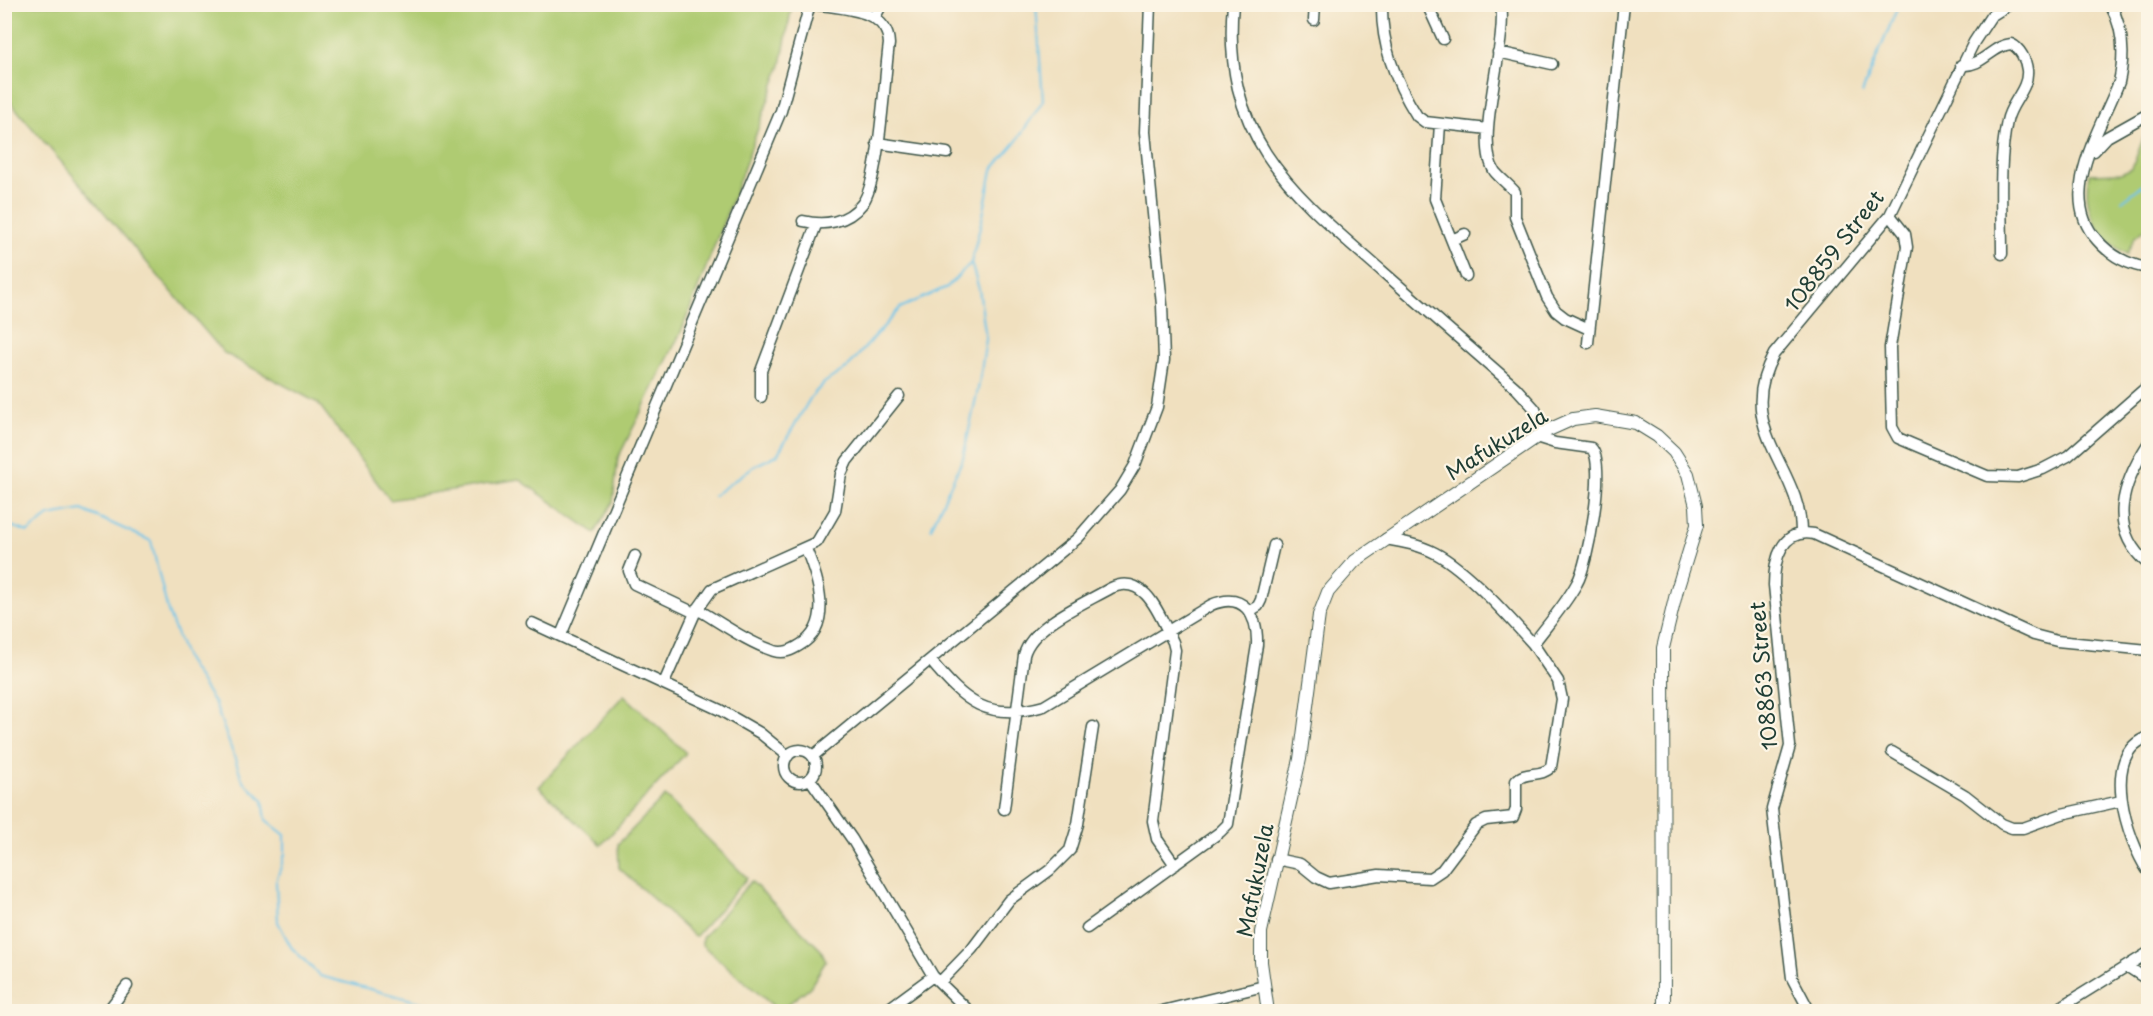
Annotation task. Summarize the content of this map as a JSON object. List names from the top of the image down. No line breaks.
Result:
{"streets":{"main road":["Mafukuzela"],"street":["108859 Street","108863 Street"]},"crossings":[["108859 Street","108863 Street"]]}
